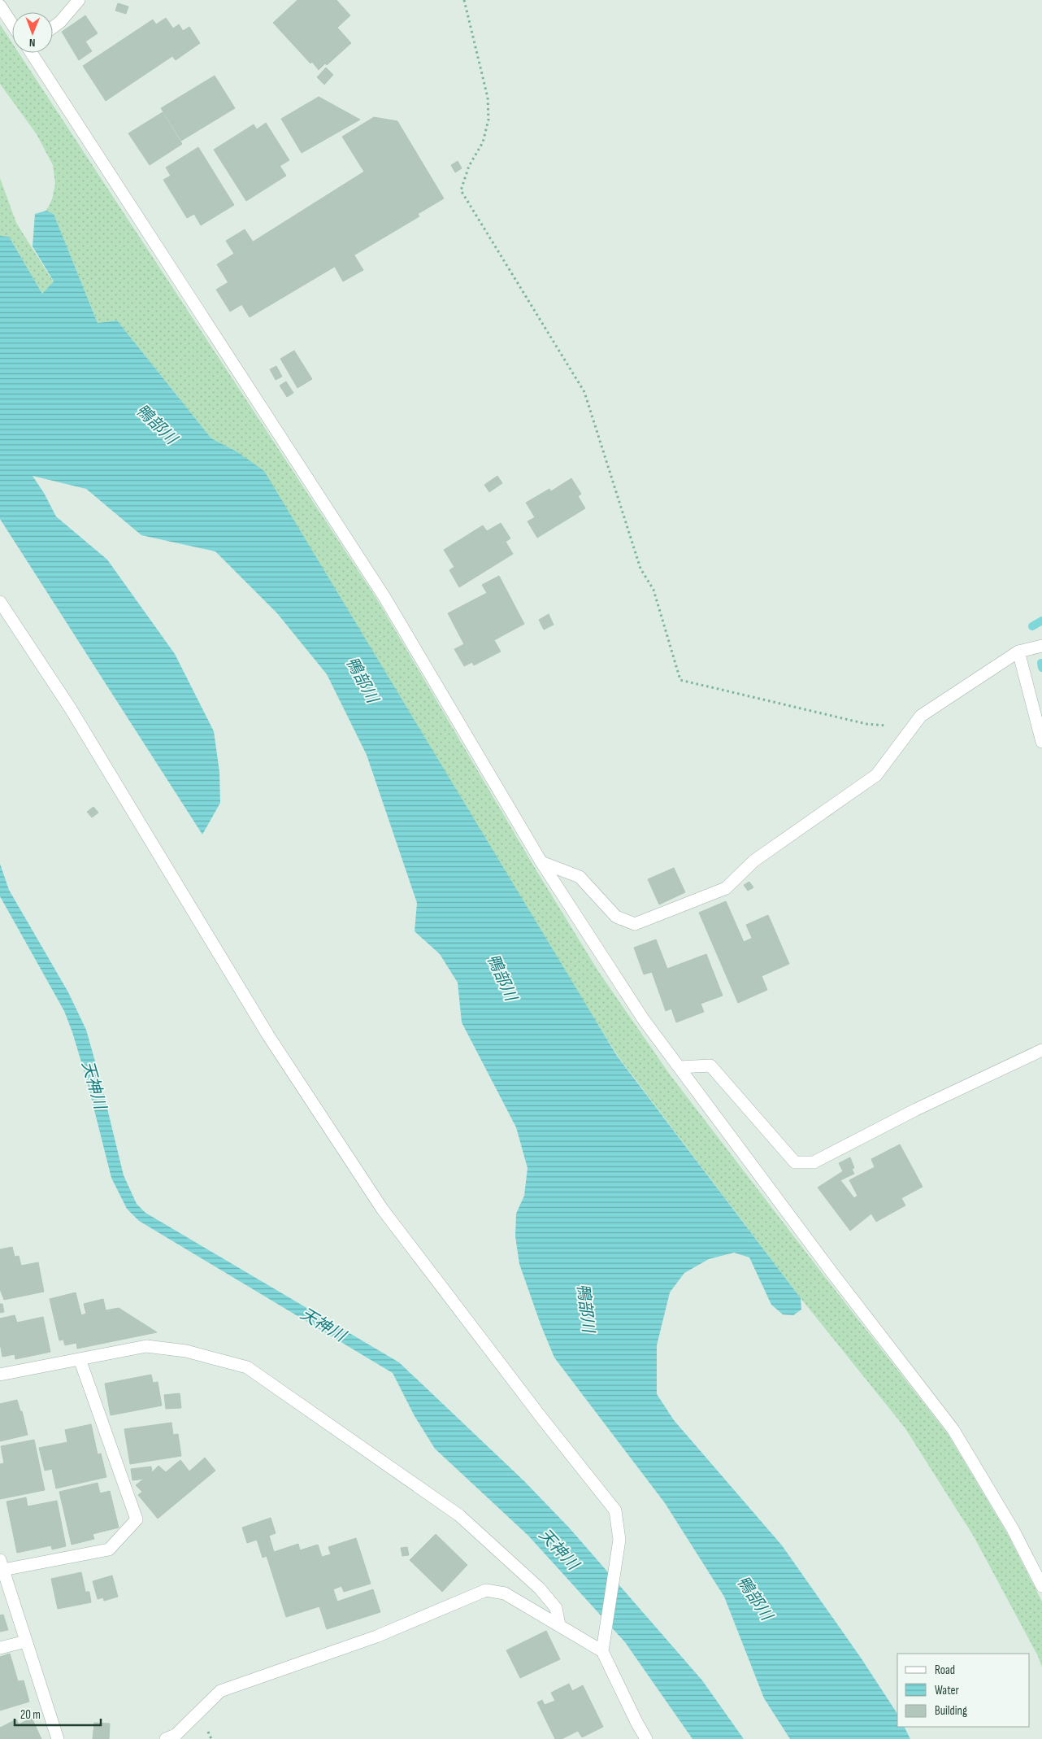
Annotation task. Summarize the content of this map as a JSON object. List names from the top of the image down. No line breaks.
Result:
{"water":["鴨部川","天神川"],"legend":["Road","Water","Building"],"scale_bar":"20 m","north":"bottom"}
